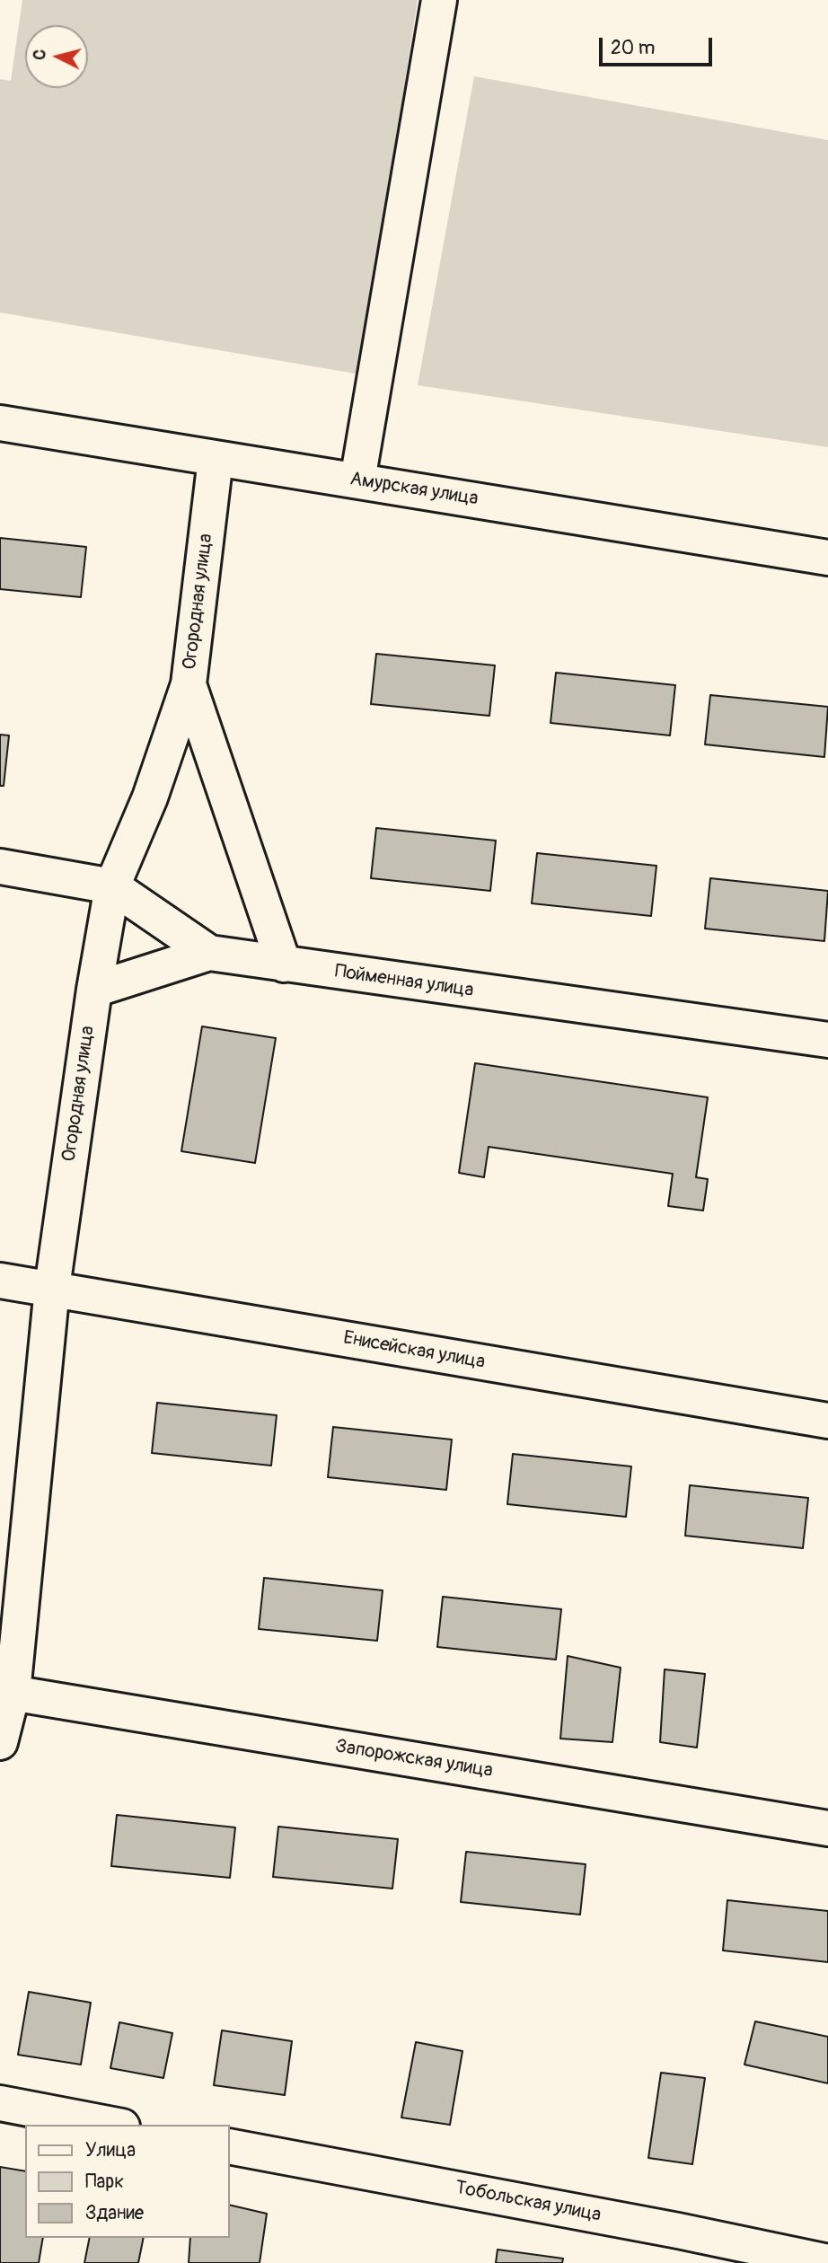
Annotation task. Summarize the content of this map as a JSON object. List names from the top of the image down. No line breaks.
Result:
{"streets":{"street":["Амурская улица","Огородная улица","Пойменная улица","Енисейская улица","Запорожская улица","Тобольская улица"]},"crossings":[["Амурская улица","Огородная улица"],["Огородная улица","Пойменная улица"],["Огородная улица","Енисейская улица"],["Огородная улица","Запорожская улица"]],"legend":["Улица","Парк","Здание"],"scale_bar":"20 m","north":"left"}
